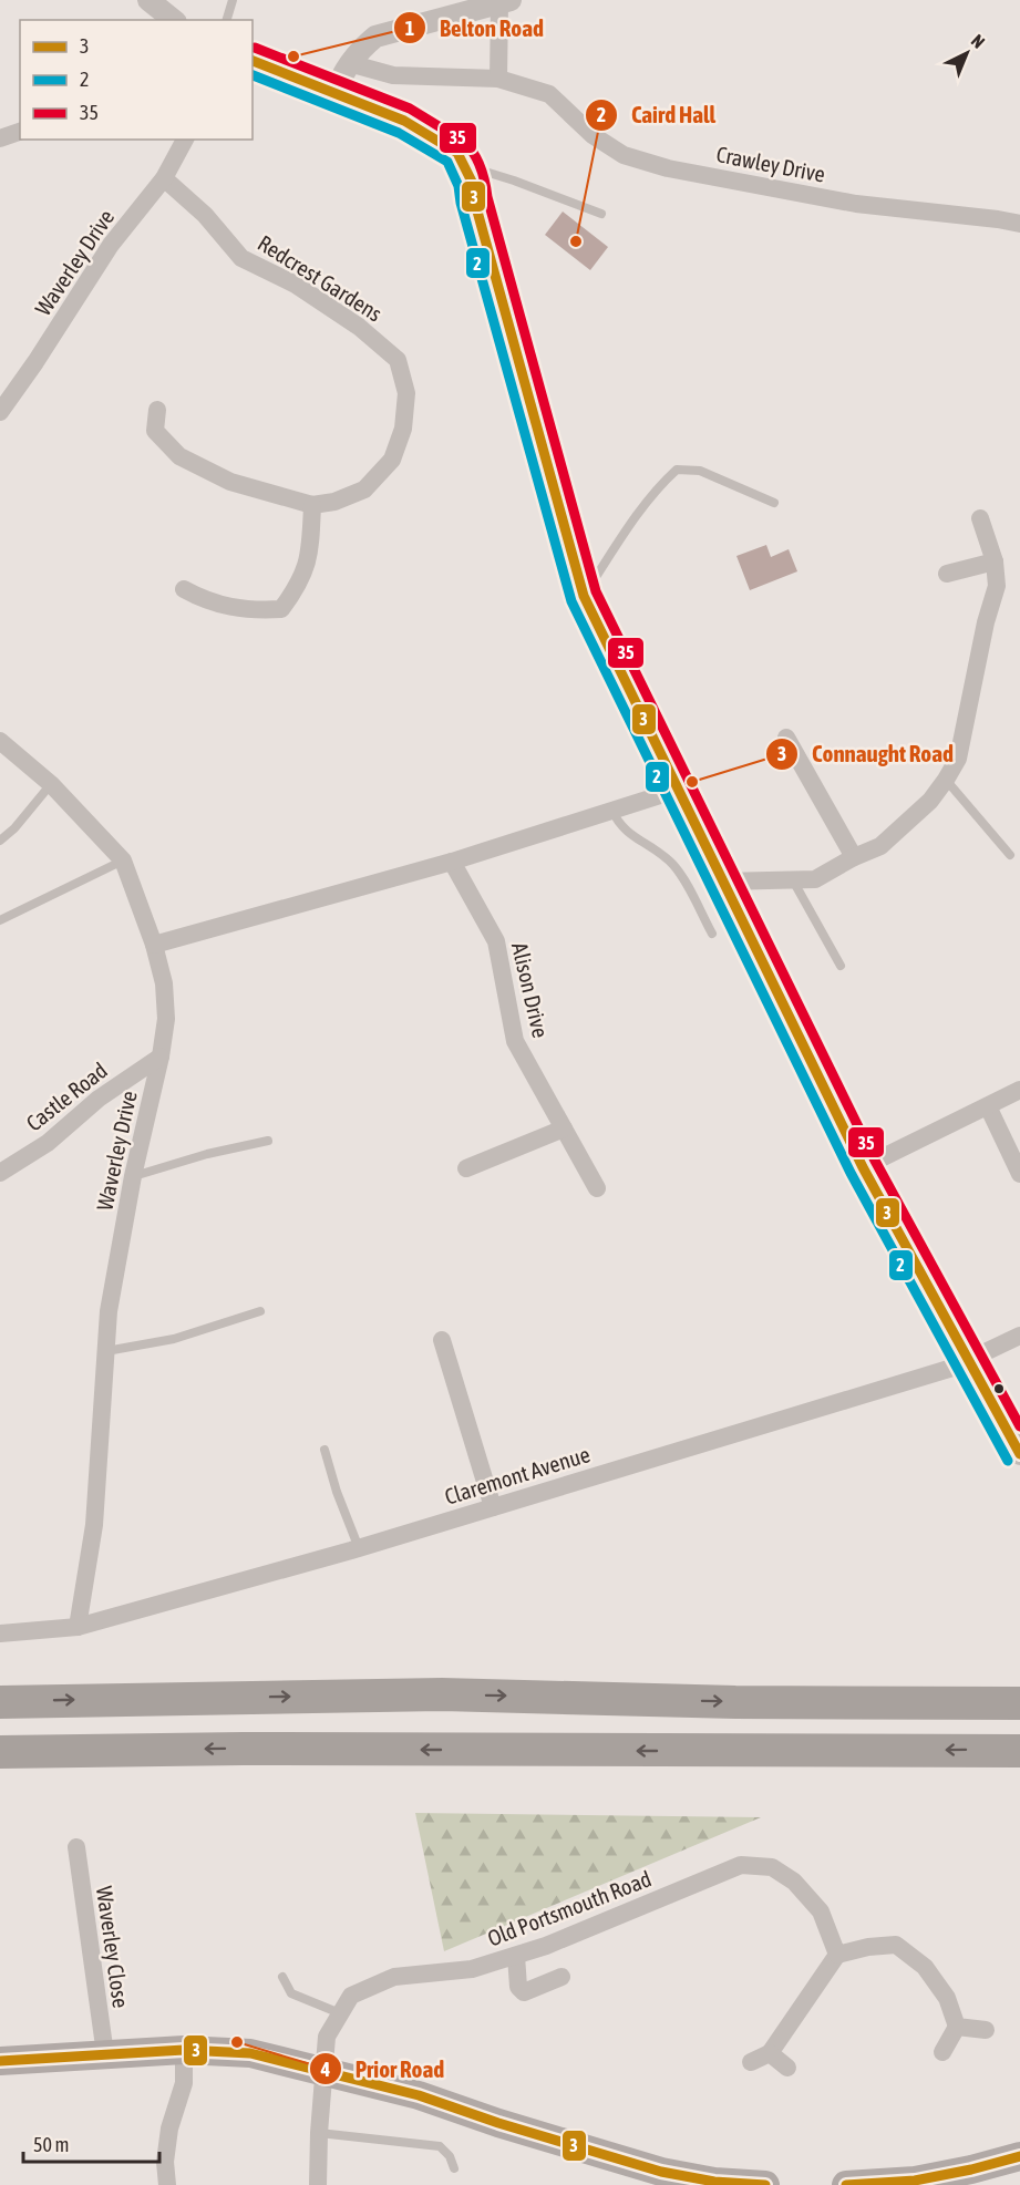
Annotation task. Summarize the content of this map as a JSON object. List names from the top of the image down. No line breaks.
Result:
{"streets":{"street":["Crawley Drive","Waverley Drive","Redcrest Gardens","Alison Drive","Castle Road","Claremont Avenue","Old Portsmouth Road","Waverley Close"]},"crossings":[["Waverley Drive","Redcrest Gardens"],["Waverley Drive","Castle Road"],["Waverley Drive","Claremont Avenue"]],"places":["Belton Road","Caird Hall","Connaught Road","Prior Road"],"lines":["transit line 35","transit line 3","transit line 2"],"legend":["3","2","35"],"scale_bar":"50 m","north":"top right"}
